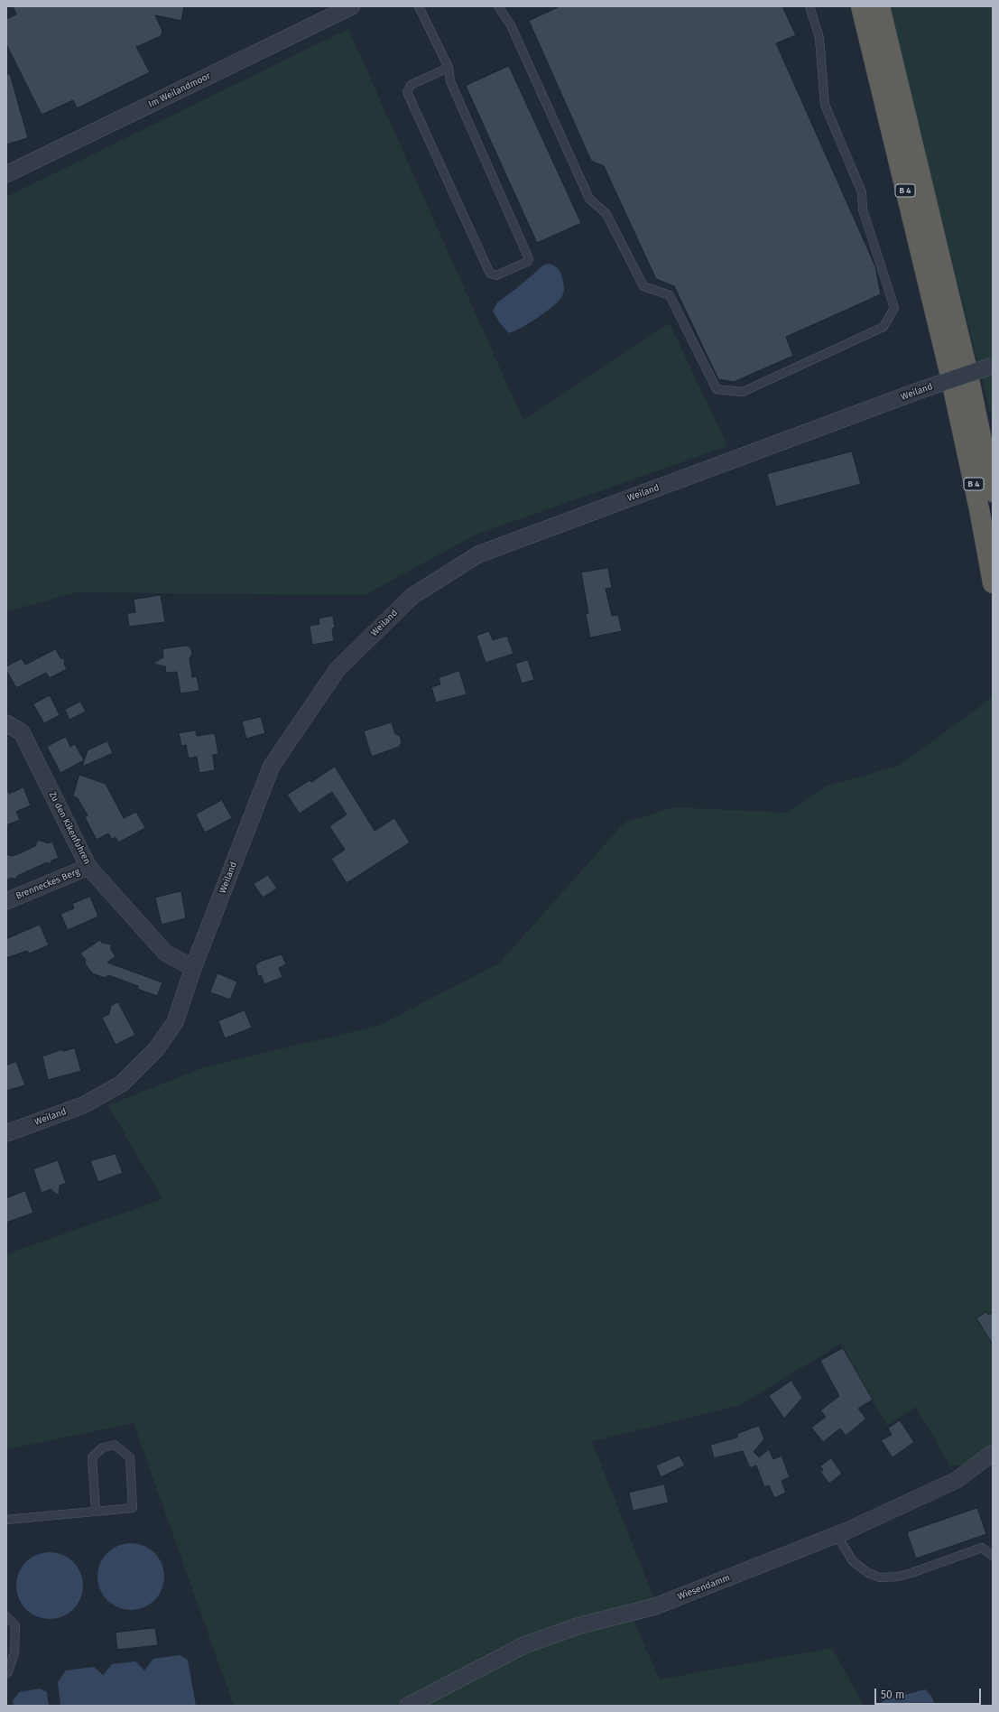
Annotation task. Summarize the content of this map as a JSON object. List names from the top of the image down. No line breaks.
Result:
{"streets":{"highway":["B 4"],"street":["Im Weilandmoor","Weiland","Zu den Kikenfuhren","Brenneckes Berg","Wiesendamm"]},"crossings":[["Weiland","Zu den Kikenfuhren"],["Zu den Kikenfuhren","Brenneckes Berg"]],"scale_bar":"50 m"}
